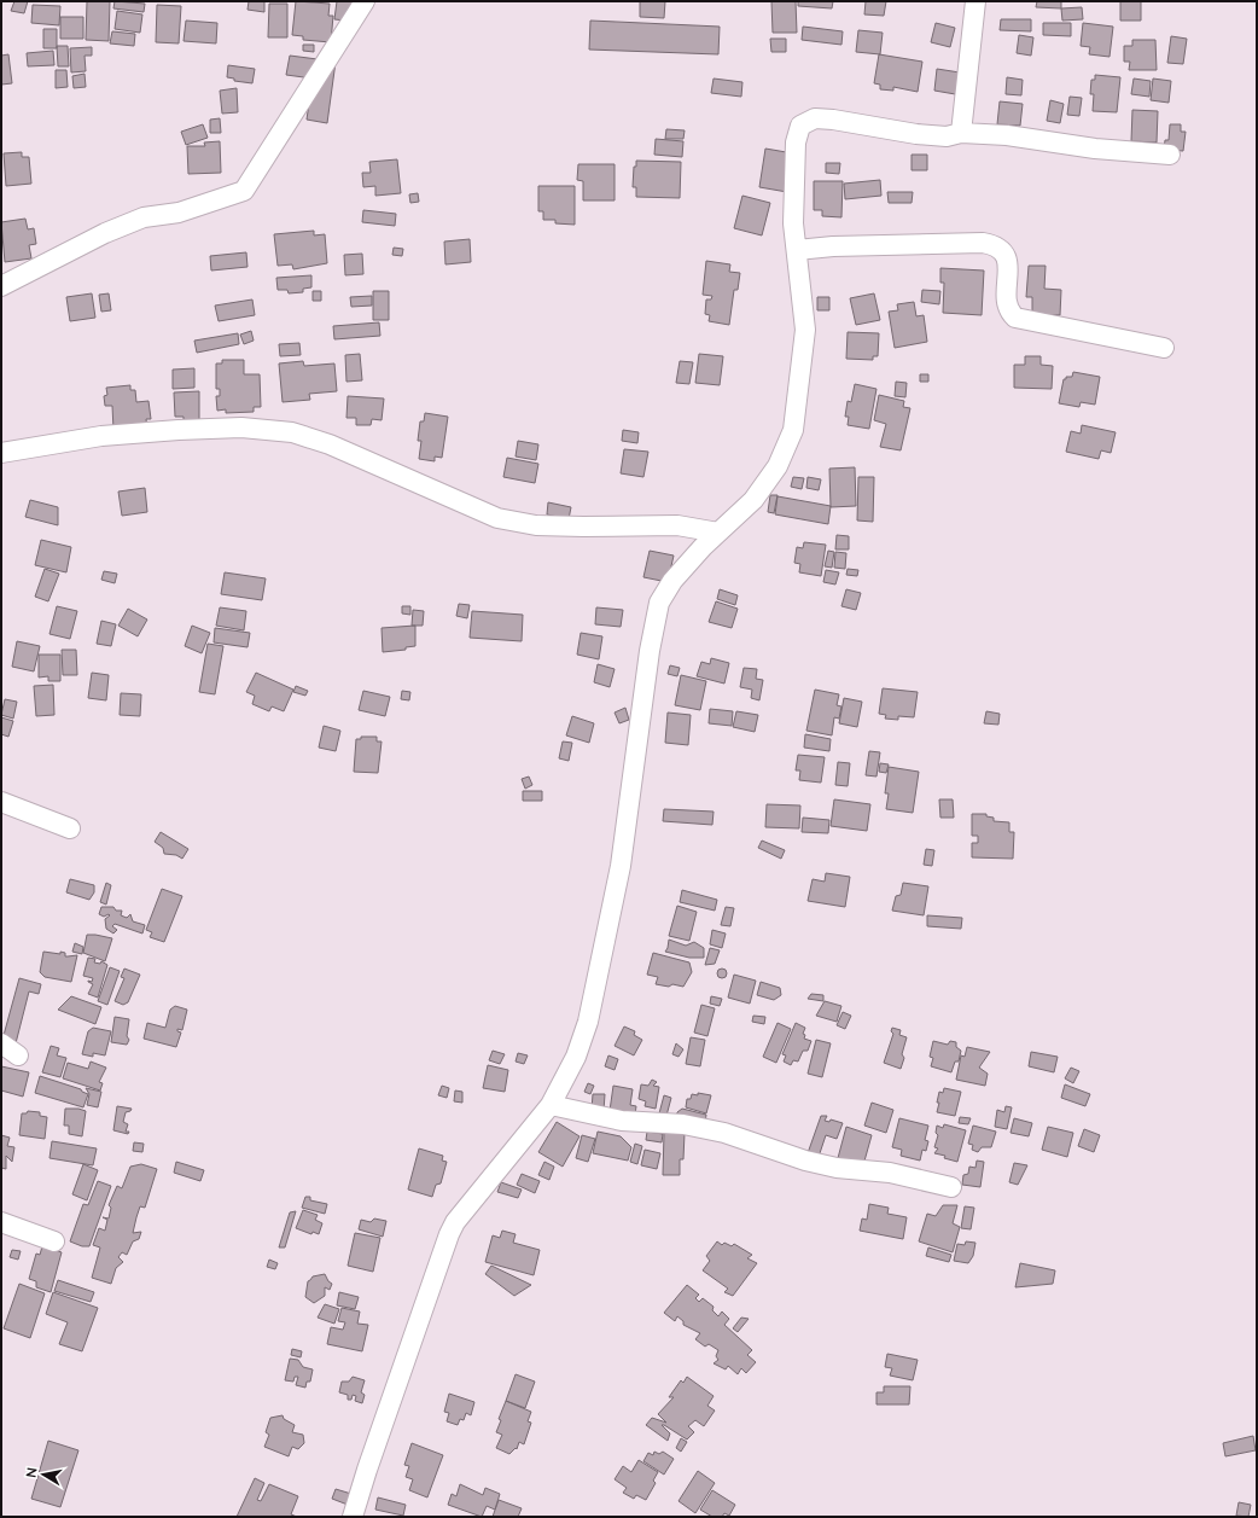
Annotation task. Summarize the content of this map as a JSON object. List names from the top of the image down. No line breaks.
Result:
{"north":"left"}
